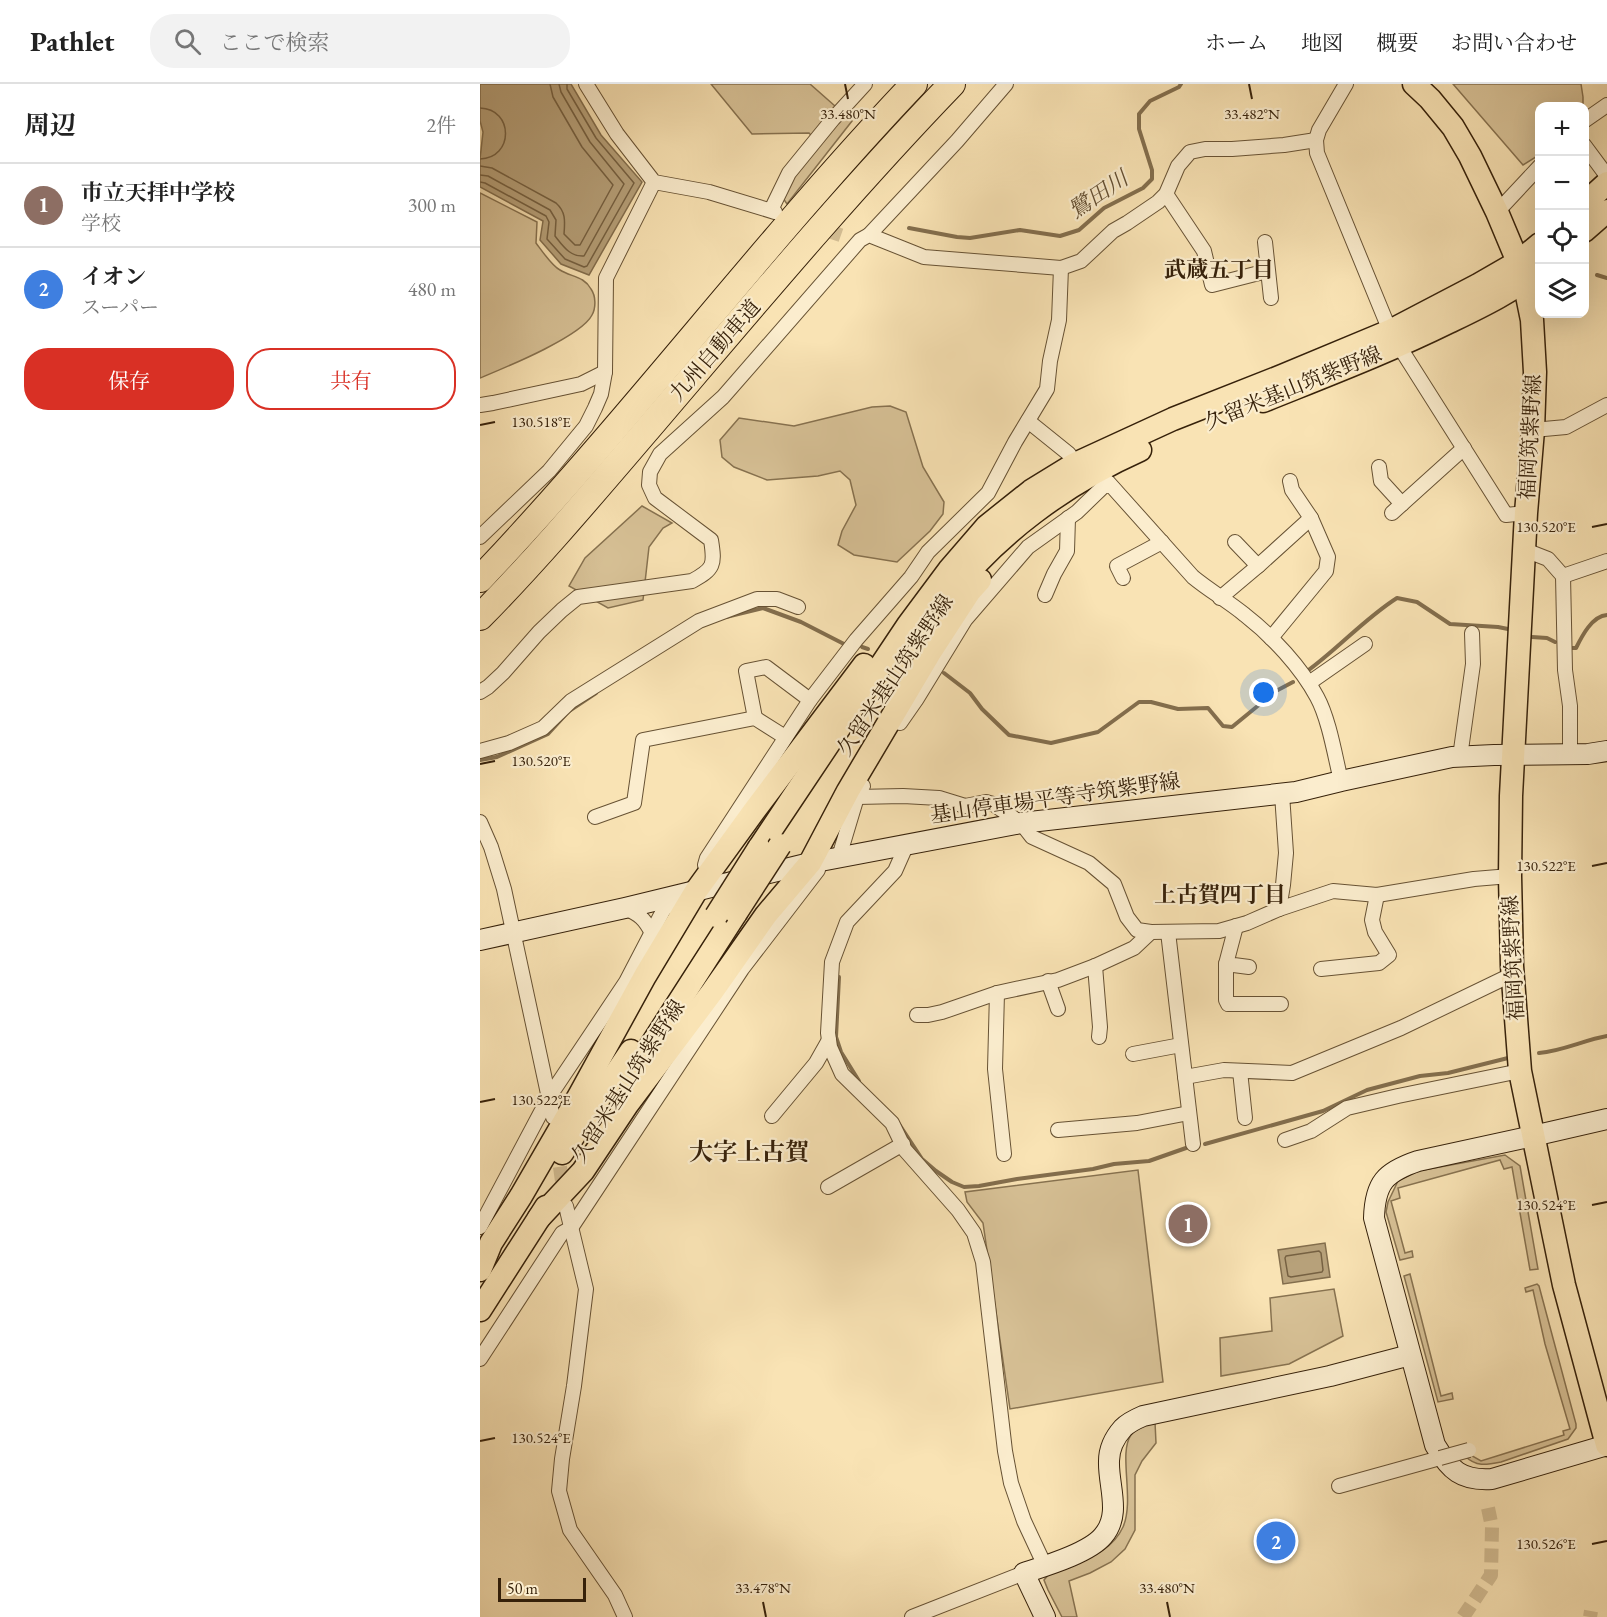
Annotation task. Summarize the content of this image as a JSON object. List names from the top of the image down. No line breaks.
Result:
{"streets":{"highway":["九州自動車道"],"main road":["久留米基山筑紫野線","福岡筑紫野線"],"street":["基山停車場平等寺筑紫野線"]},"crossings":[["久留米基山筑紫野線","福岡筑紫野線"],["福岡筑紫野線","基山停車場平等寺筑紫野線"]],"districts":["武蔵五丁目","上古賀四丁目","大字上古賀"],"water":["鷺田川"],"scale_bar":"50 m","page":{"header":"Pathlet","search":"ここで検索","nav":["ホーム","地図","概要","お問い合わせ"],"heading":["周辺","2件"],"map_buttons":["+","−"],"list":[{"mark":"1","name":"市立天拝中学校","note":"学校","value":"300 m"},{"mark":"2","name":"イオン","note":"スーパー","value":"480 m"}],"buttons":["保存","共有"],"pins":["1","2"],"scale":"50 m"},"coordinates":["33.480°N","33.482°N","130.518°E","130.520°E","130.522°E","130.524°E","130.526°E","33.478°N"]}
